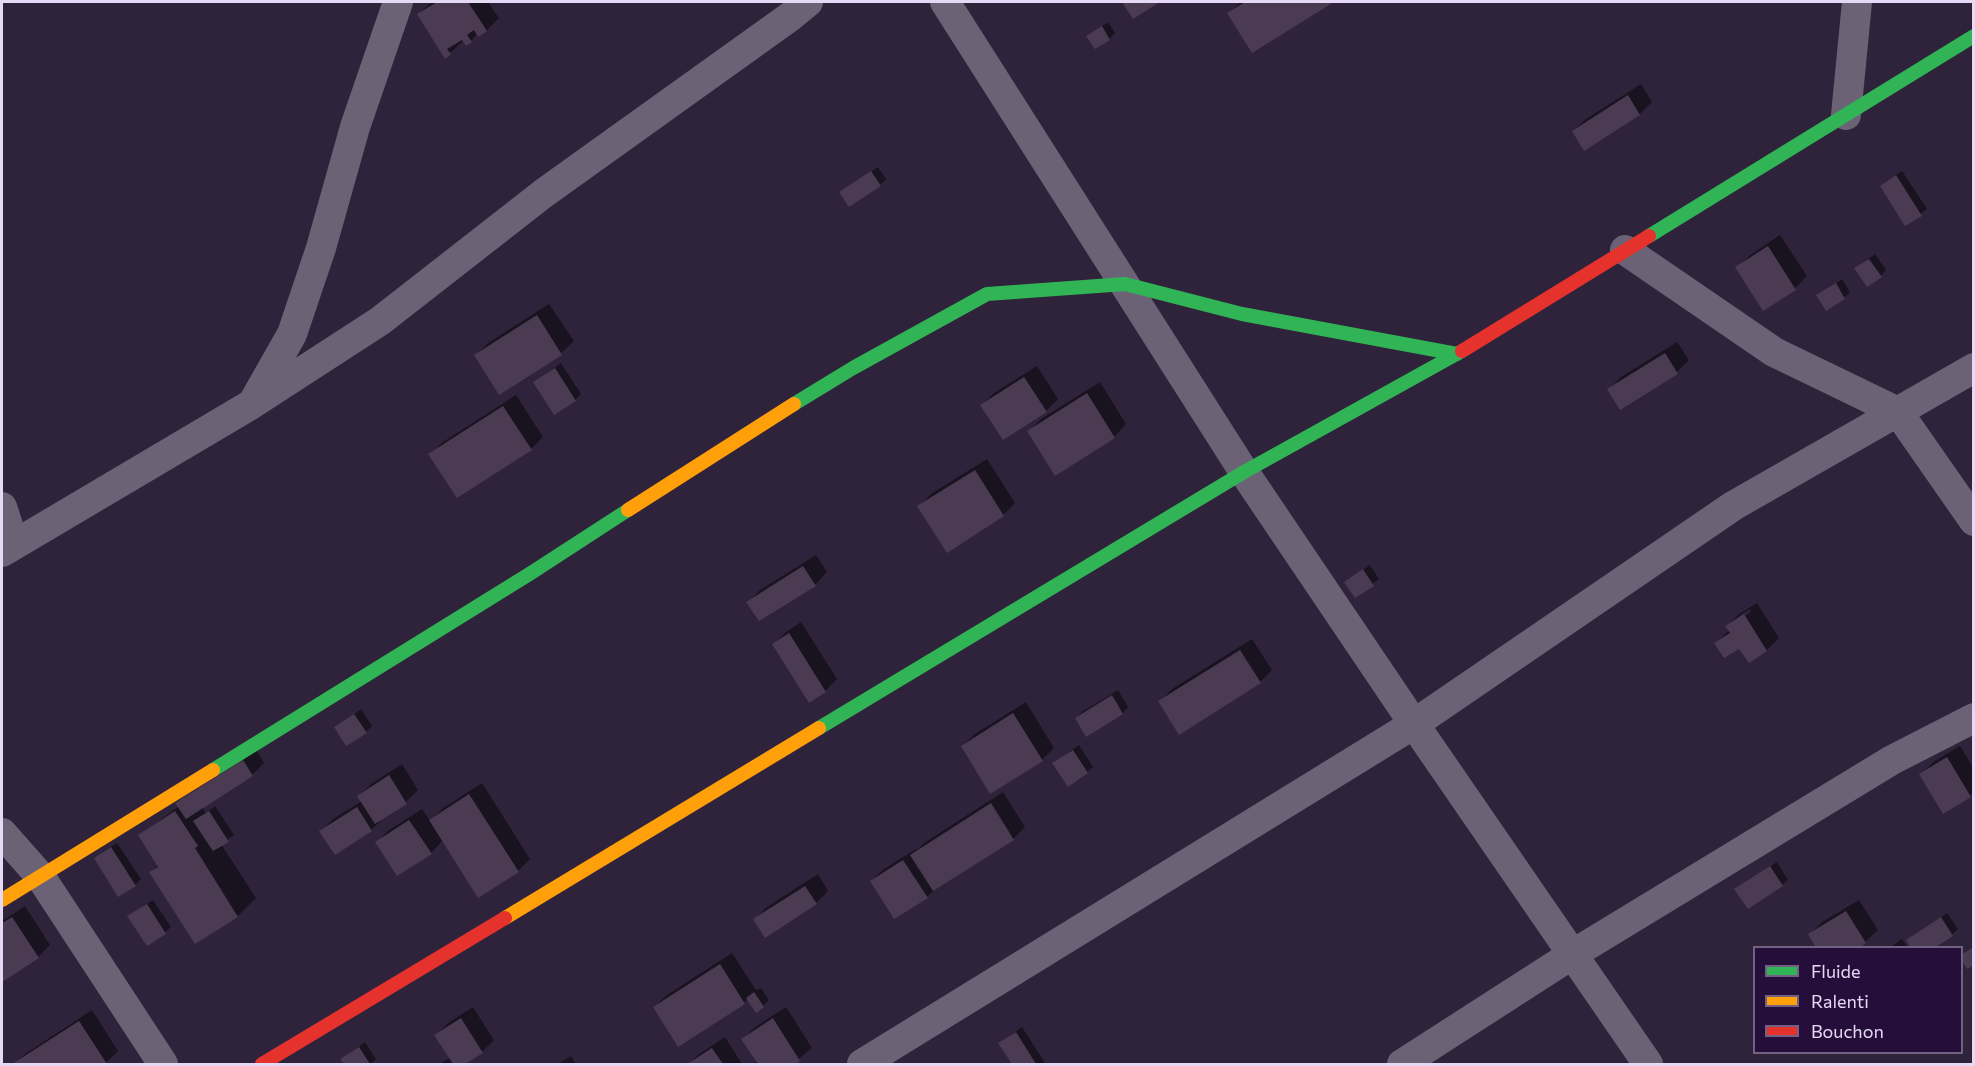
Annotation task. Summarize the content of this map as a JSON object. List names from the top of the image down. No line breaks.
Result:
{"legend":["Fluide","Ralenti","Bouchon"]}
